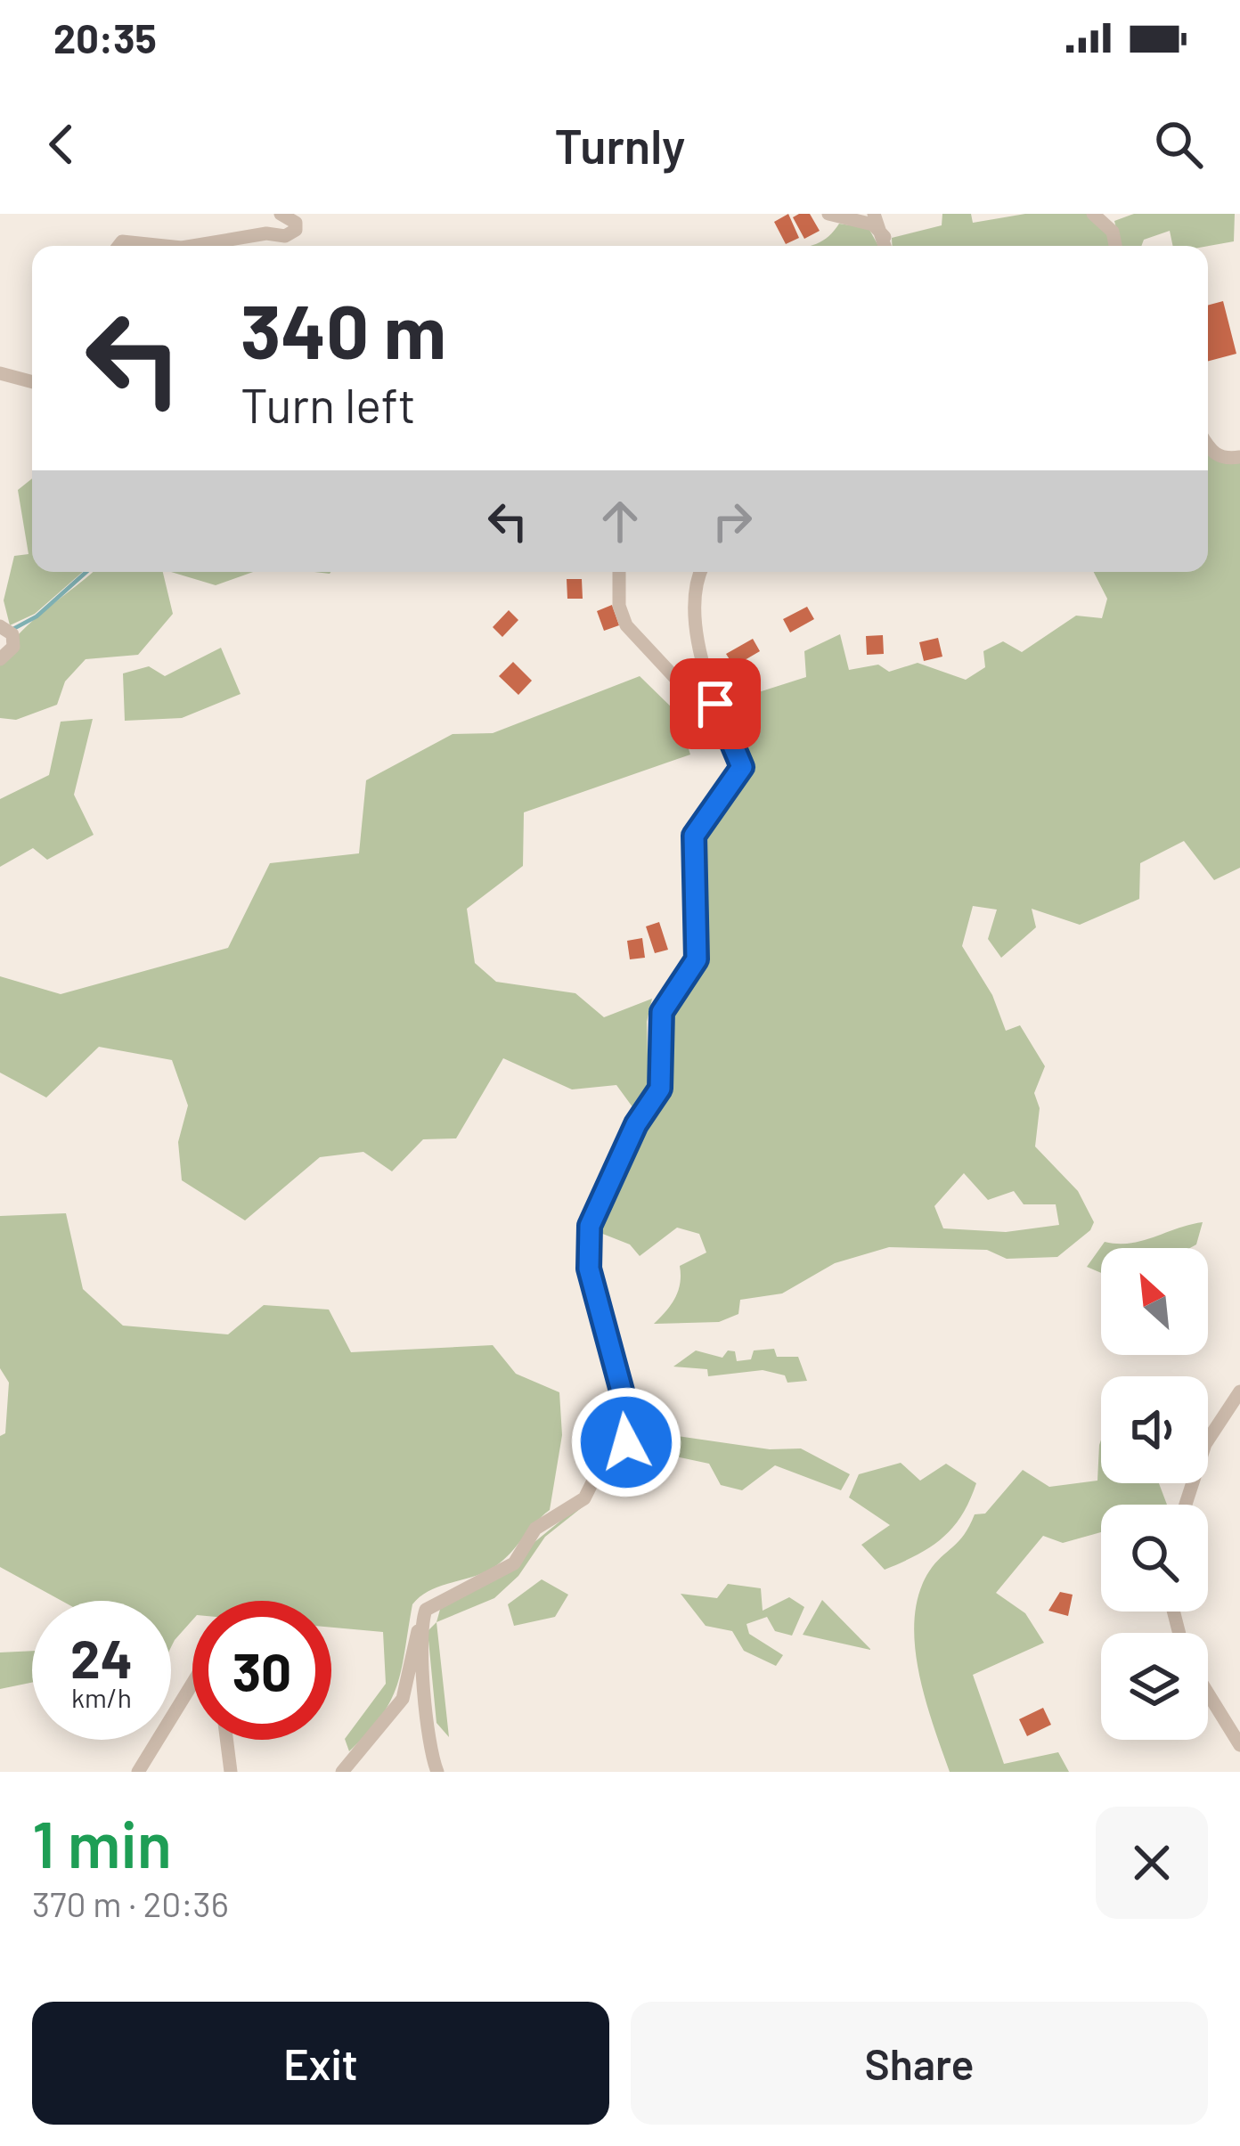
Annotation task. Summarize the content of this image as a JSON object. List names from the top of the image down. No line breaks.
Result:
{"north":"top left","page":{"status":"20:35","header":"Turnly","turn":["340 m","Turn left"],"speed":"24 km/h","limit":"30","heading":["1 min","370 m · 20:36"],"buttons":["Exit","Share"]}}
